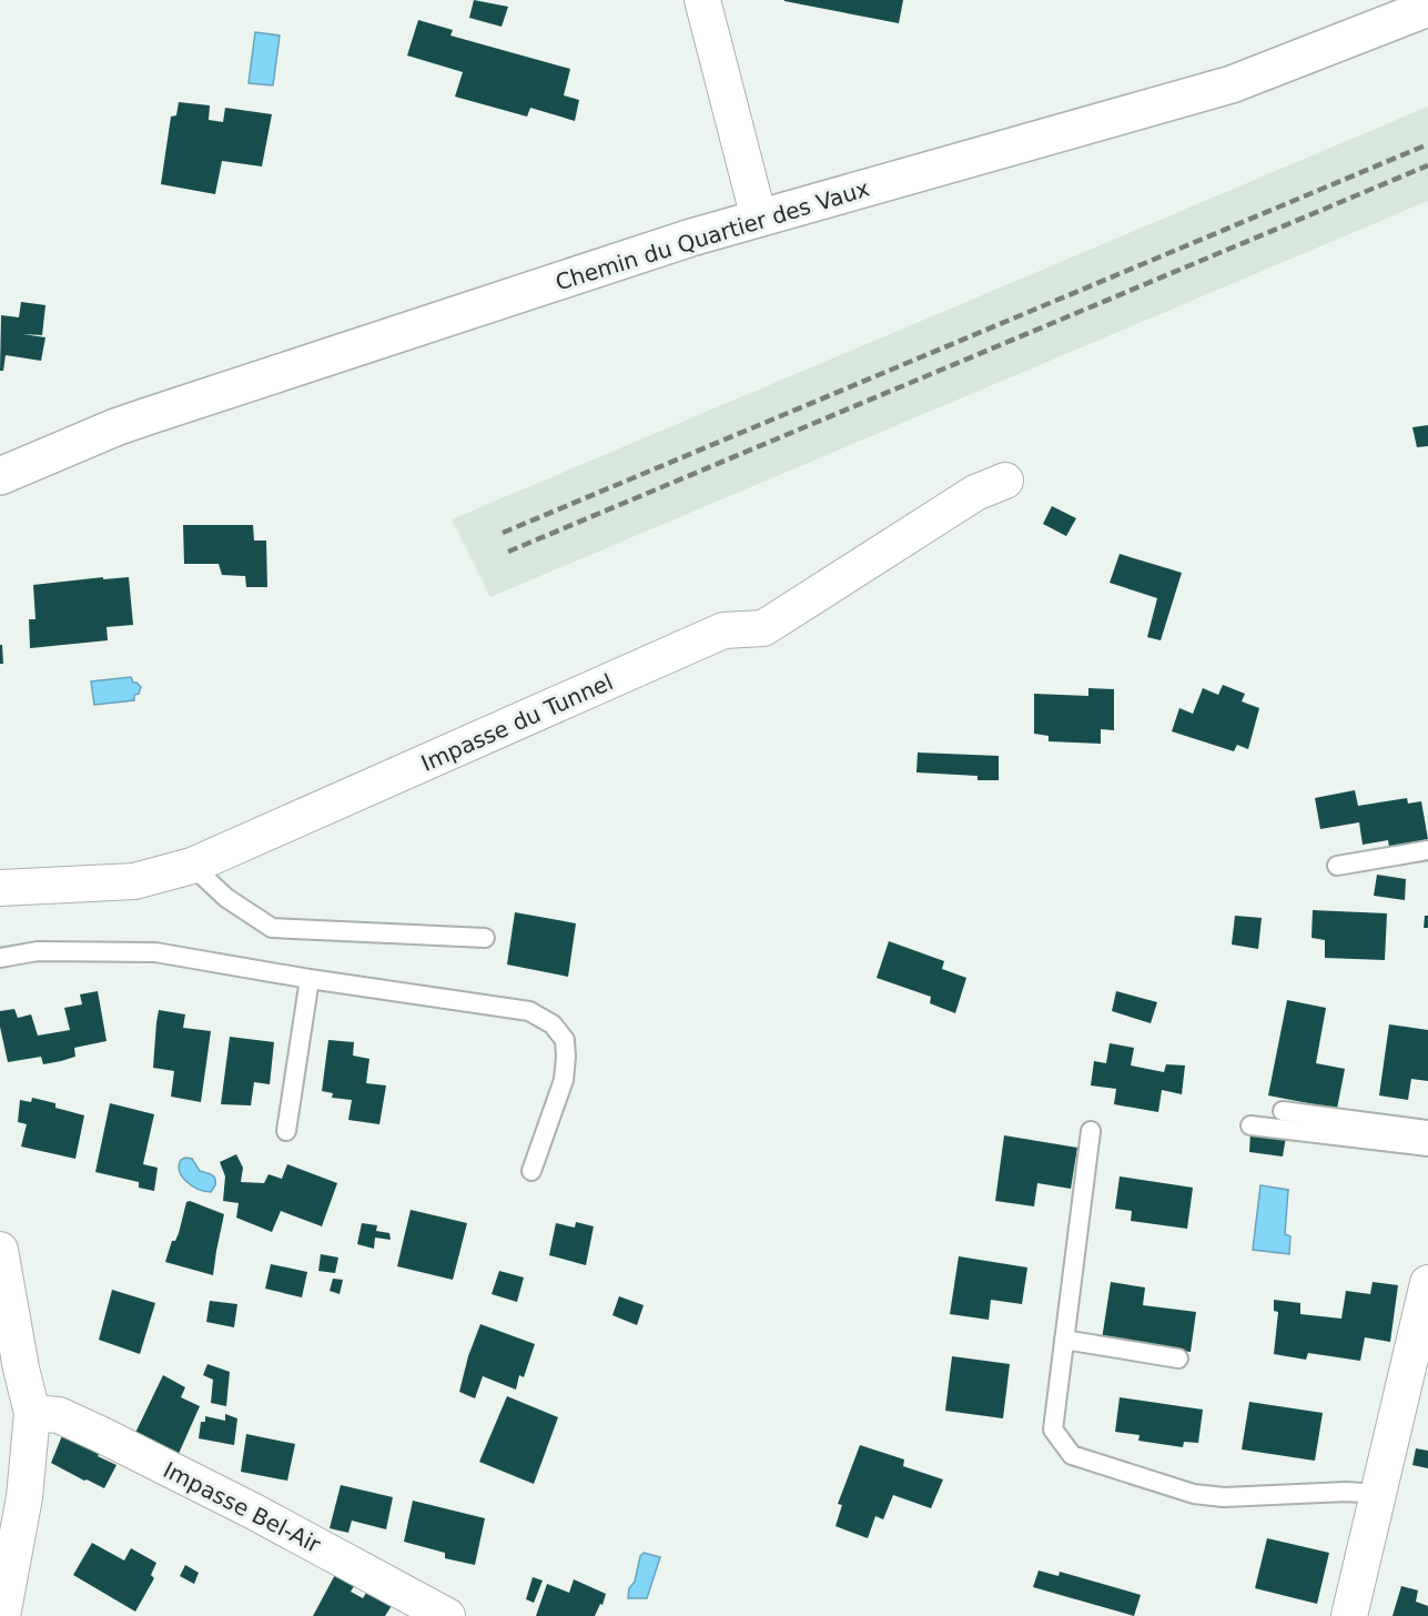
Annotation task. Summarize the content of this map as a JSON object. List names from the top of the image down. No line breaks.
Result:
{"streets":{"street":["Chemin du Quartier des Vaux","Impasse du Tunnel","Impasse Bel-Air"]}}
